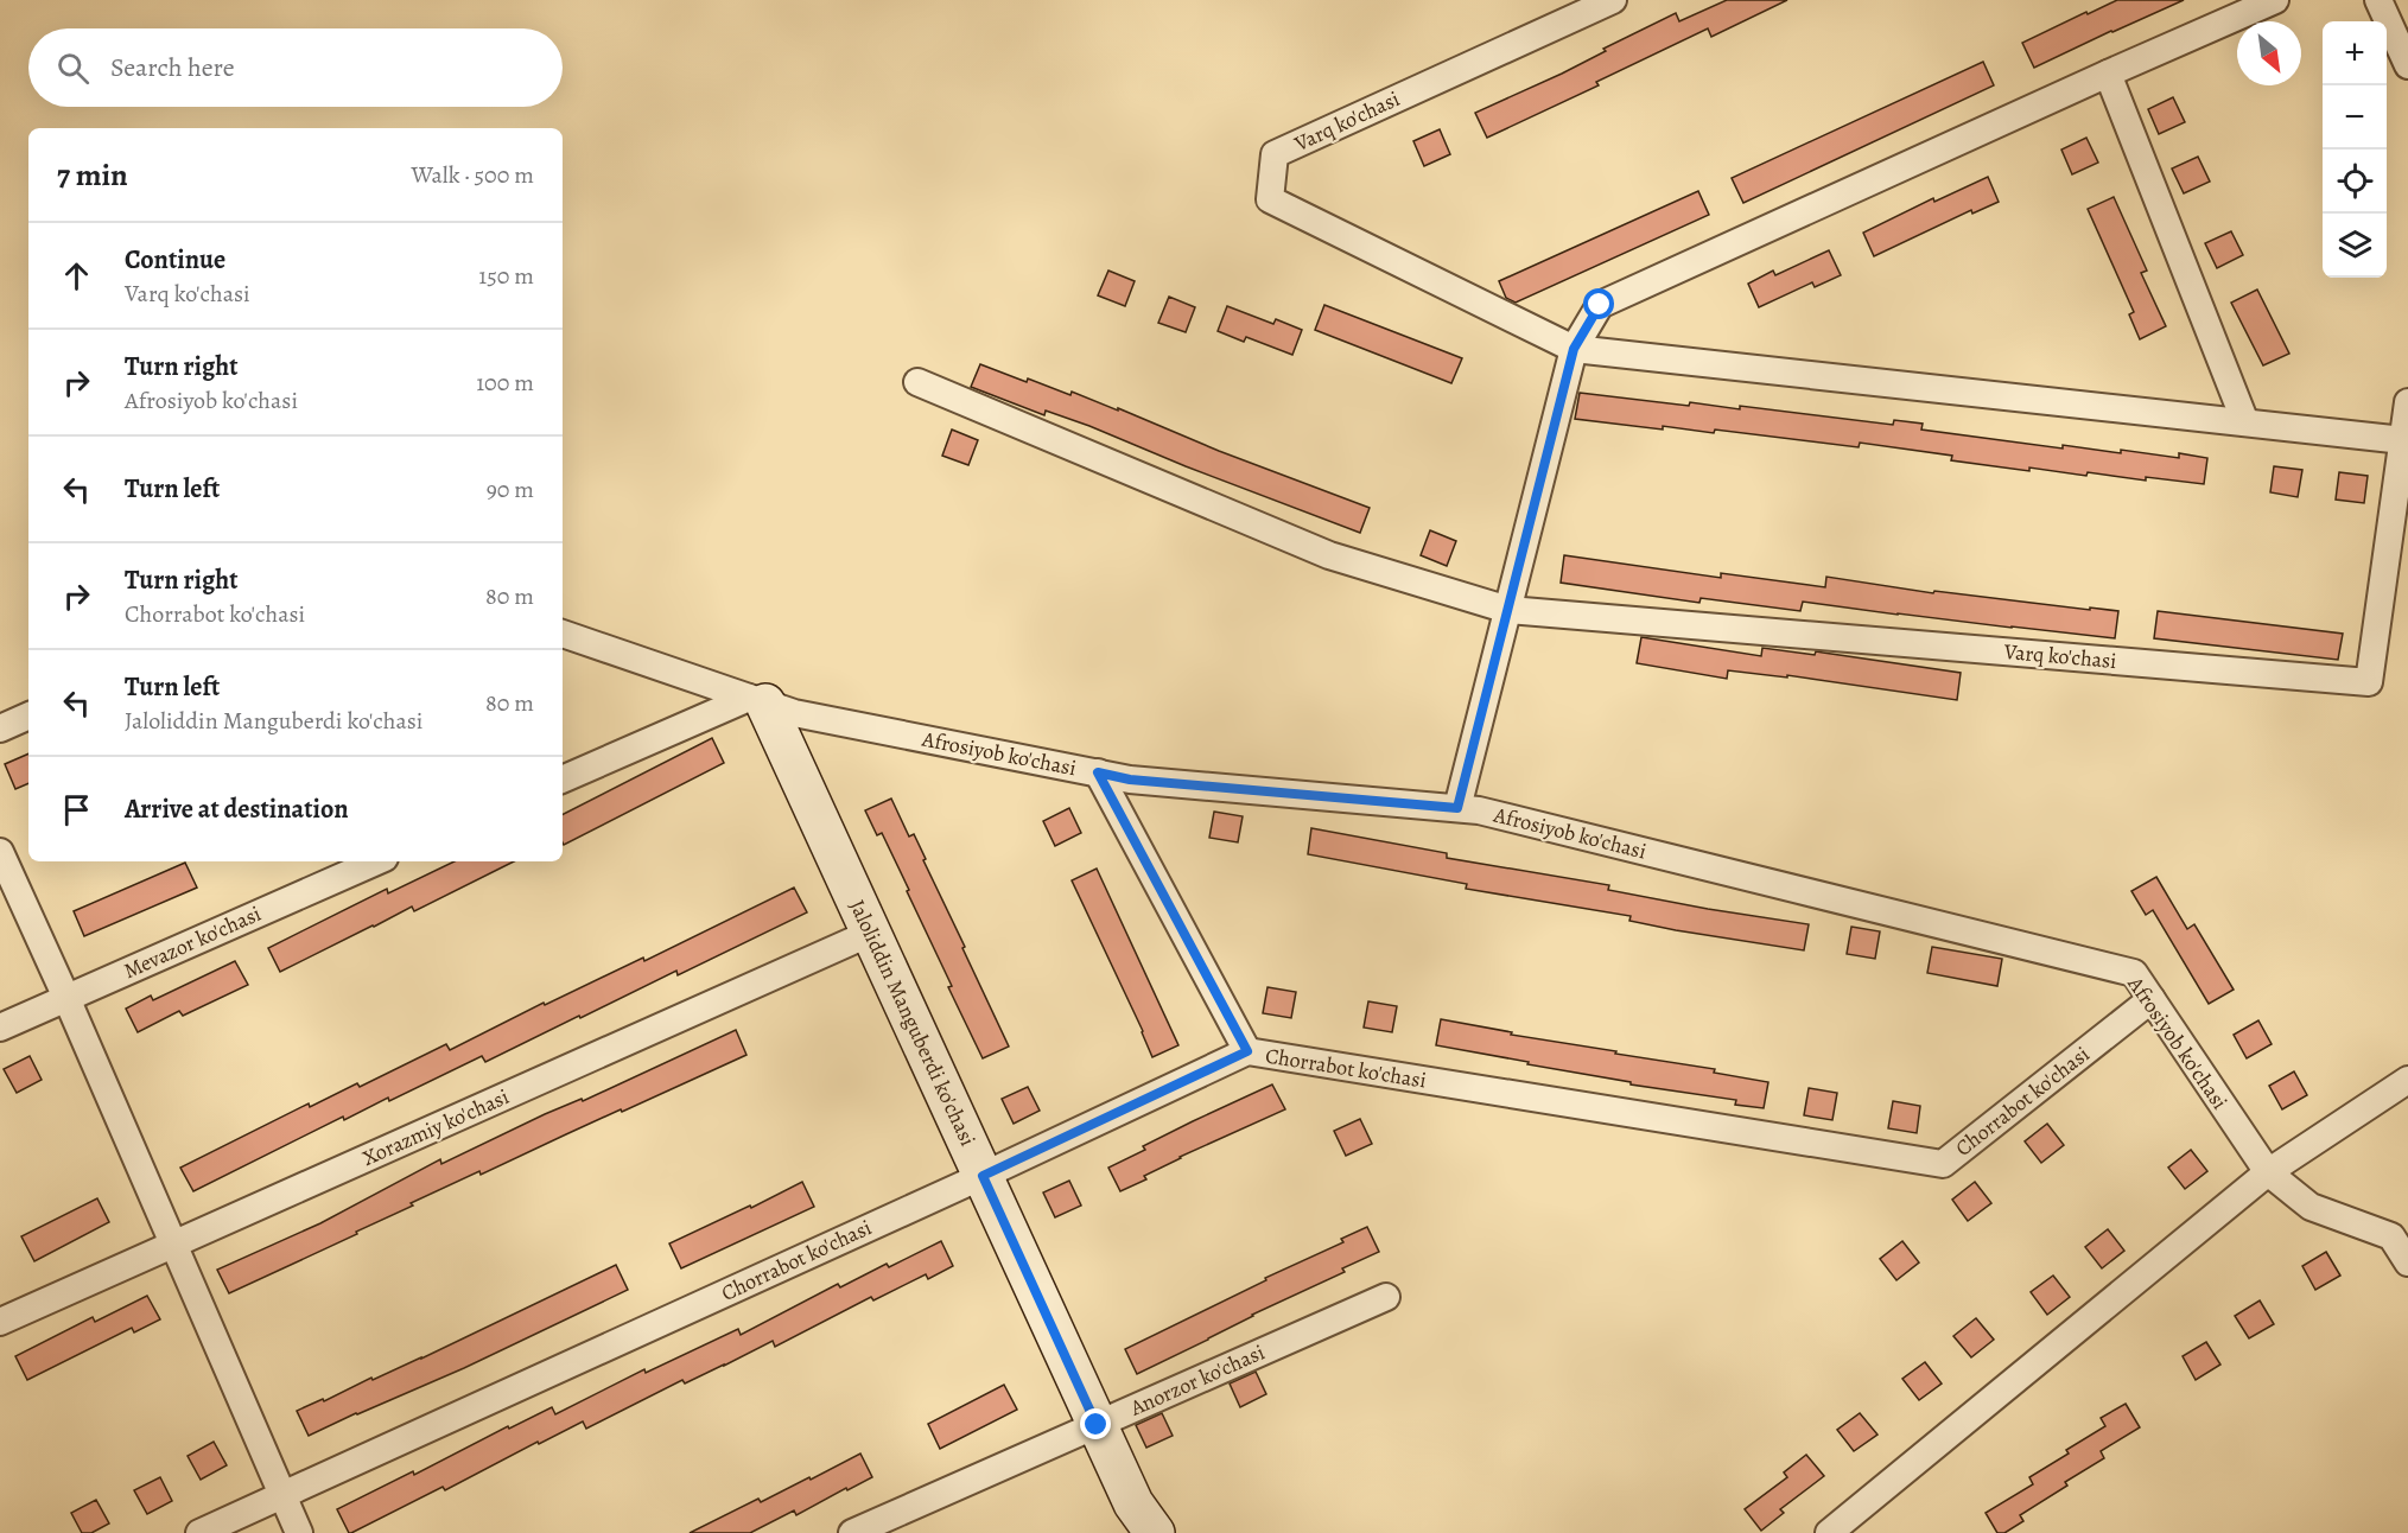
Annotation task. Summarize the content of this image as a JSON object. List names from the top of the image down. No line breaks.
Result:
{"streets":{"street":["Varq ko'chasi","Afrosiyob ko'chasi","Mevazor ko'chasi","Jaloliddin Manguberdi ko'chasi","Chorrabot ko'chasi","Xorazmiy ko'chasi","Anorzor ko'chasi"]},"crossings":[["Afrosiyob ko'chasi","Jaloliddin Manguberdi ko'chasi"],["Afrosiyob ko'chasi","Chorrabot ko'chasi"],["Jaloliddin Manguberdi ko'chasi","Chorrabot ko'chasi"],["Jaloliddin Manguberdi ko'chasi","Xorazmiy ko'chasi"],["Jaloliddin Manguberdi ko'chasi","Anorzor ko'chasi"]],"north":"bottom right","page":{"map_buttons":["+","−"],"search":"Search here","heading":["7 min","Walk · 500 m"],"list":[["Continue","Varq ko'chasi","150 m"],["Turn right","Afrosiyob ko'chasi","100 m"],["Turn left","90 m"],["Turn right","Chorrabot ko'chasi","80 m"],["Turn left","Jaloliddin Manguberdi ko'chasi","80 m"],"Arrive at destination"]}}
